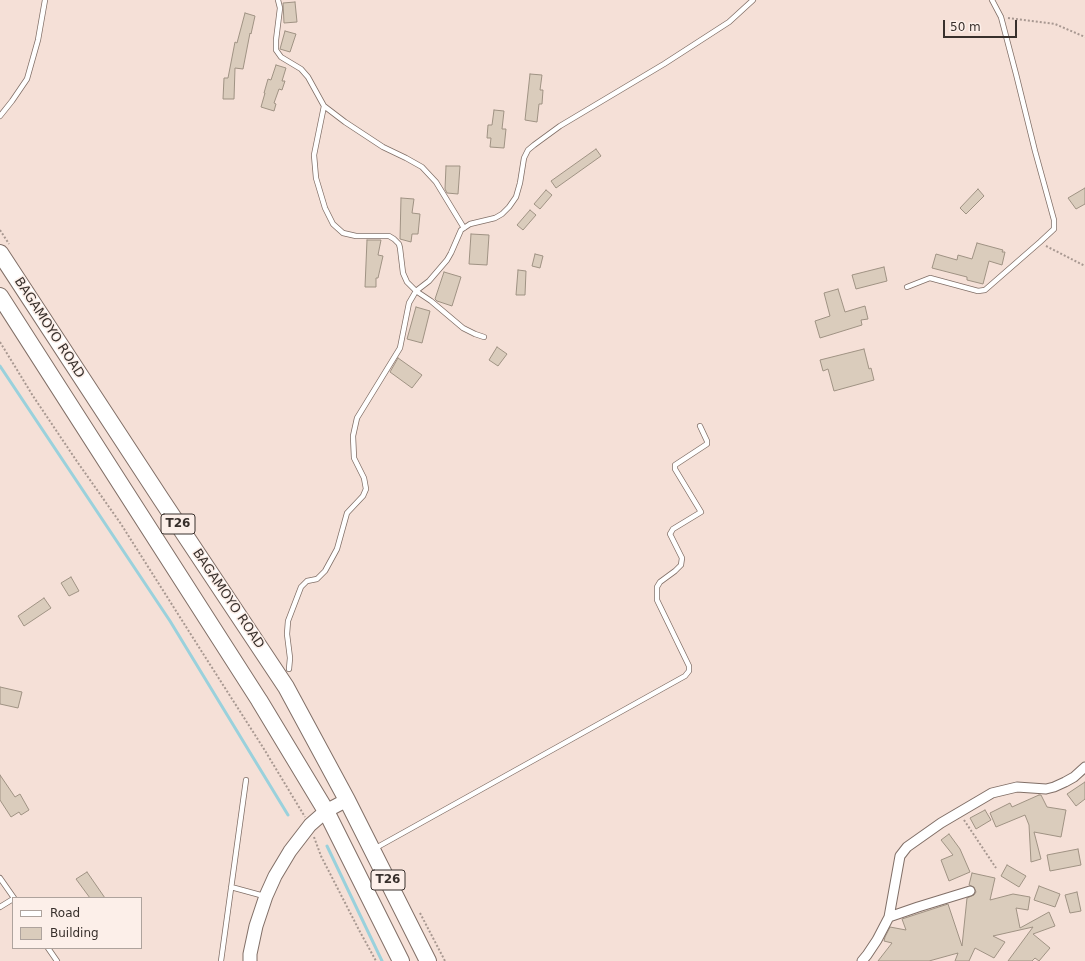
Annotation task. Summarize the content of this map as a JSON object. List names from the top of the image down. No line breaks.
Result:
{"streets":{"highway":["BAGAMOYO ROAD","T26"]},"legend":["Road","Building"],"scale_bar":"50 m"}
